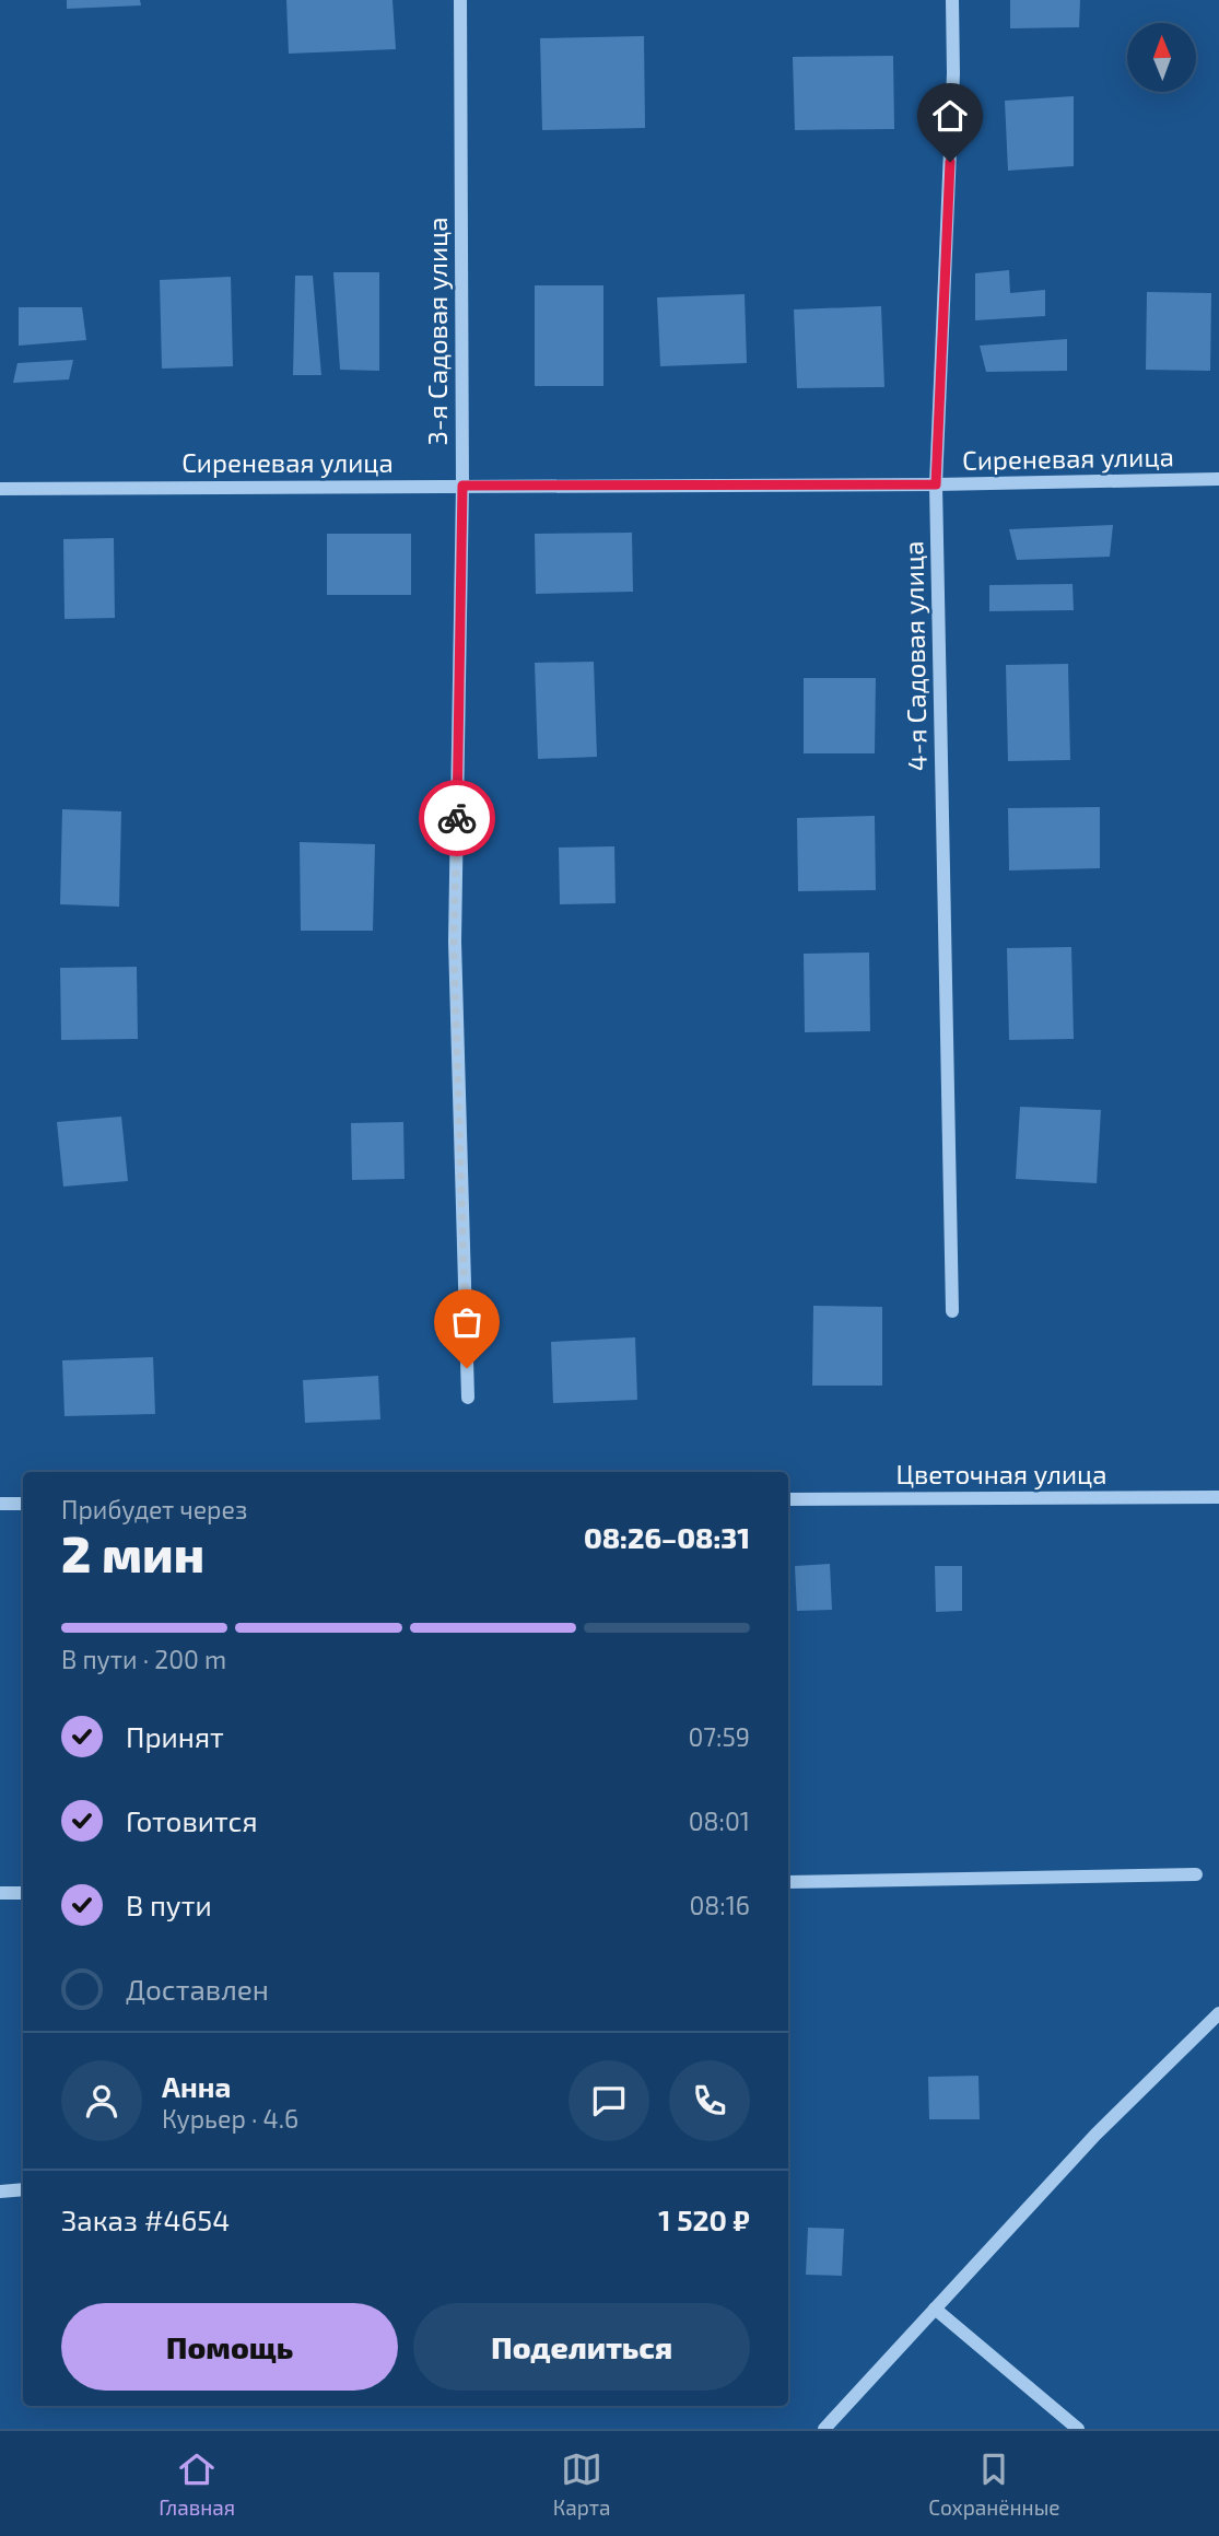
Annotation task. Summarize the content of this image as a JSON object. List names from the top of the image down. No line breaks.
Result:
{"streets":{"street":["3-я Садовая улица","Сиреневая улица","4-я Садовая улица","Цветочная улица"]},"crossings":[["3-я Садовая улица","Сиреневая улица"],["Сиреневая улица","4-я Садовая улица"]],"north":"top","page":{"heading":["2 мин","Прибудет через","08:26–08:31"],"panel":["Анна","Курьер · 4.6","Заказ #4654","1 520 ₽"],"bar":"В пути · 200 m","list":[["Принят","07:59"],["Готовится","08:01"],["В пути","08:16"],"Доставлен"],"buttons":["Помощь","Поделиться"],"tabs":["Главная","Карта","Сохранённые"]}}
